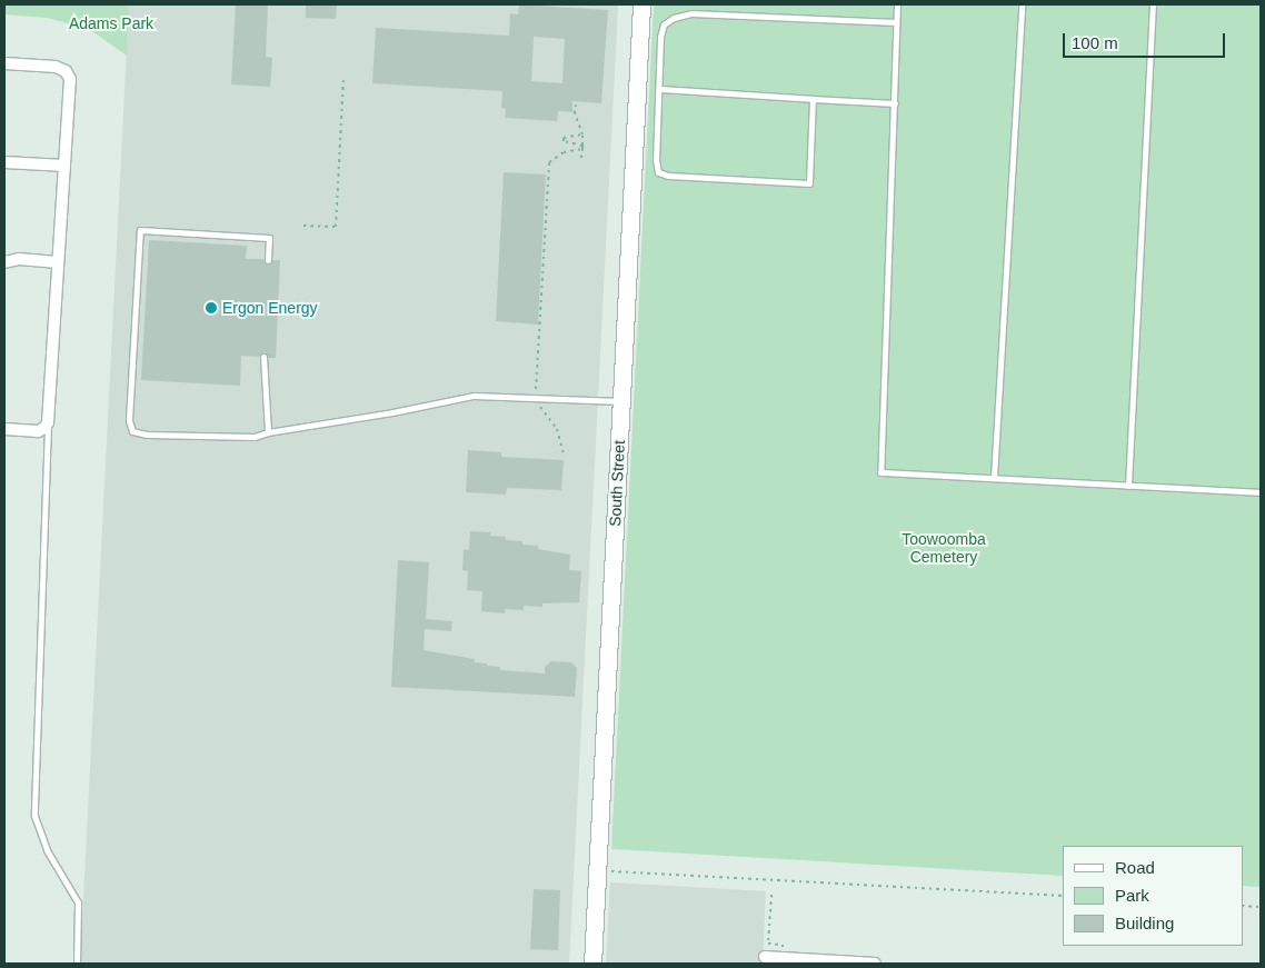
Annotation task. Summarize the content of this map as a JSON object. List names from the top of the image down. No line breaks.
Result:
{"streets":{"street":["South Street"]},"parks":["Adams Park","Toowoomba Cemetery"],"places":["Ergon Energy"],"legend":["Road","Park","Building"],"scale_bar":"100 m"}
